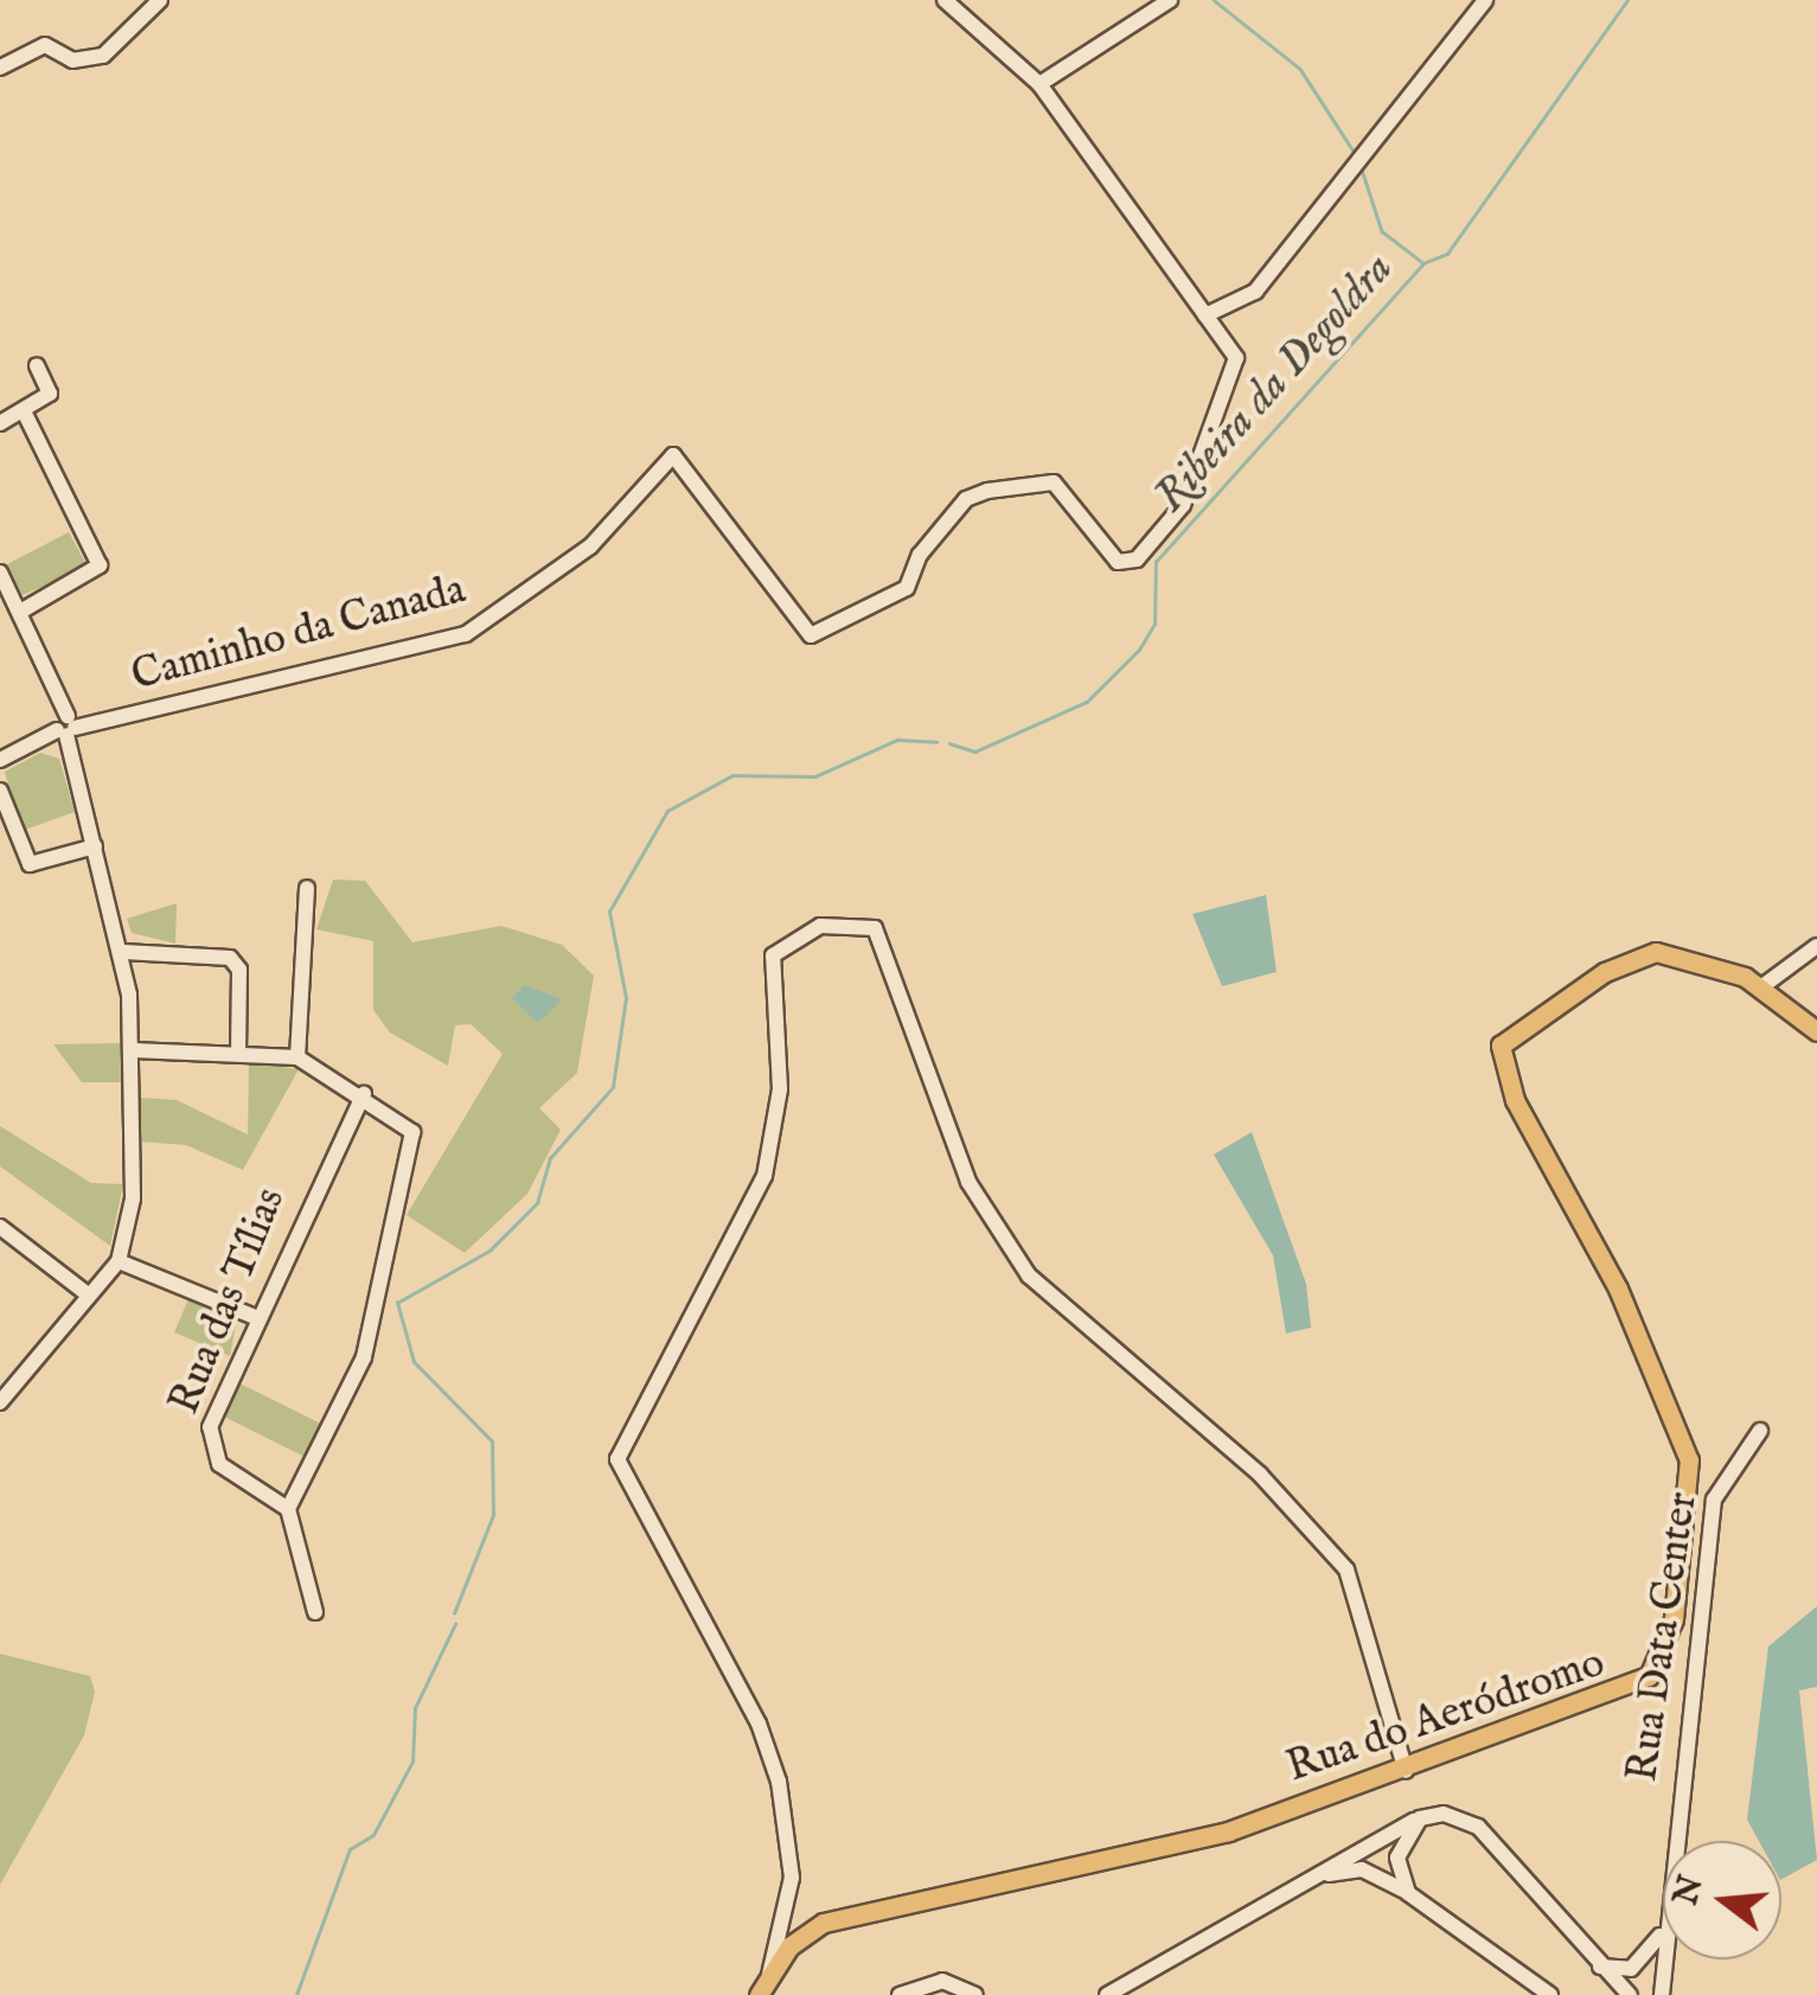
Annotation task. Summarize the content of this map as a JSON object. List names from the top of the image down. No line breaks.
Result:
{"streets":{"main road":["Rua do Aeródromo"],"street":["Caminho da Canada","Rua das Tílias","Rua Data Center"]},"water":["Ribeira da Degoldra"],"north":"left"}
